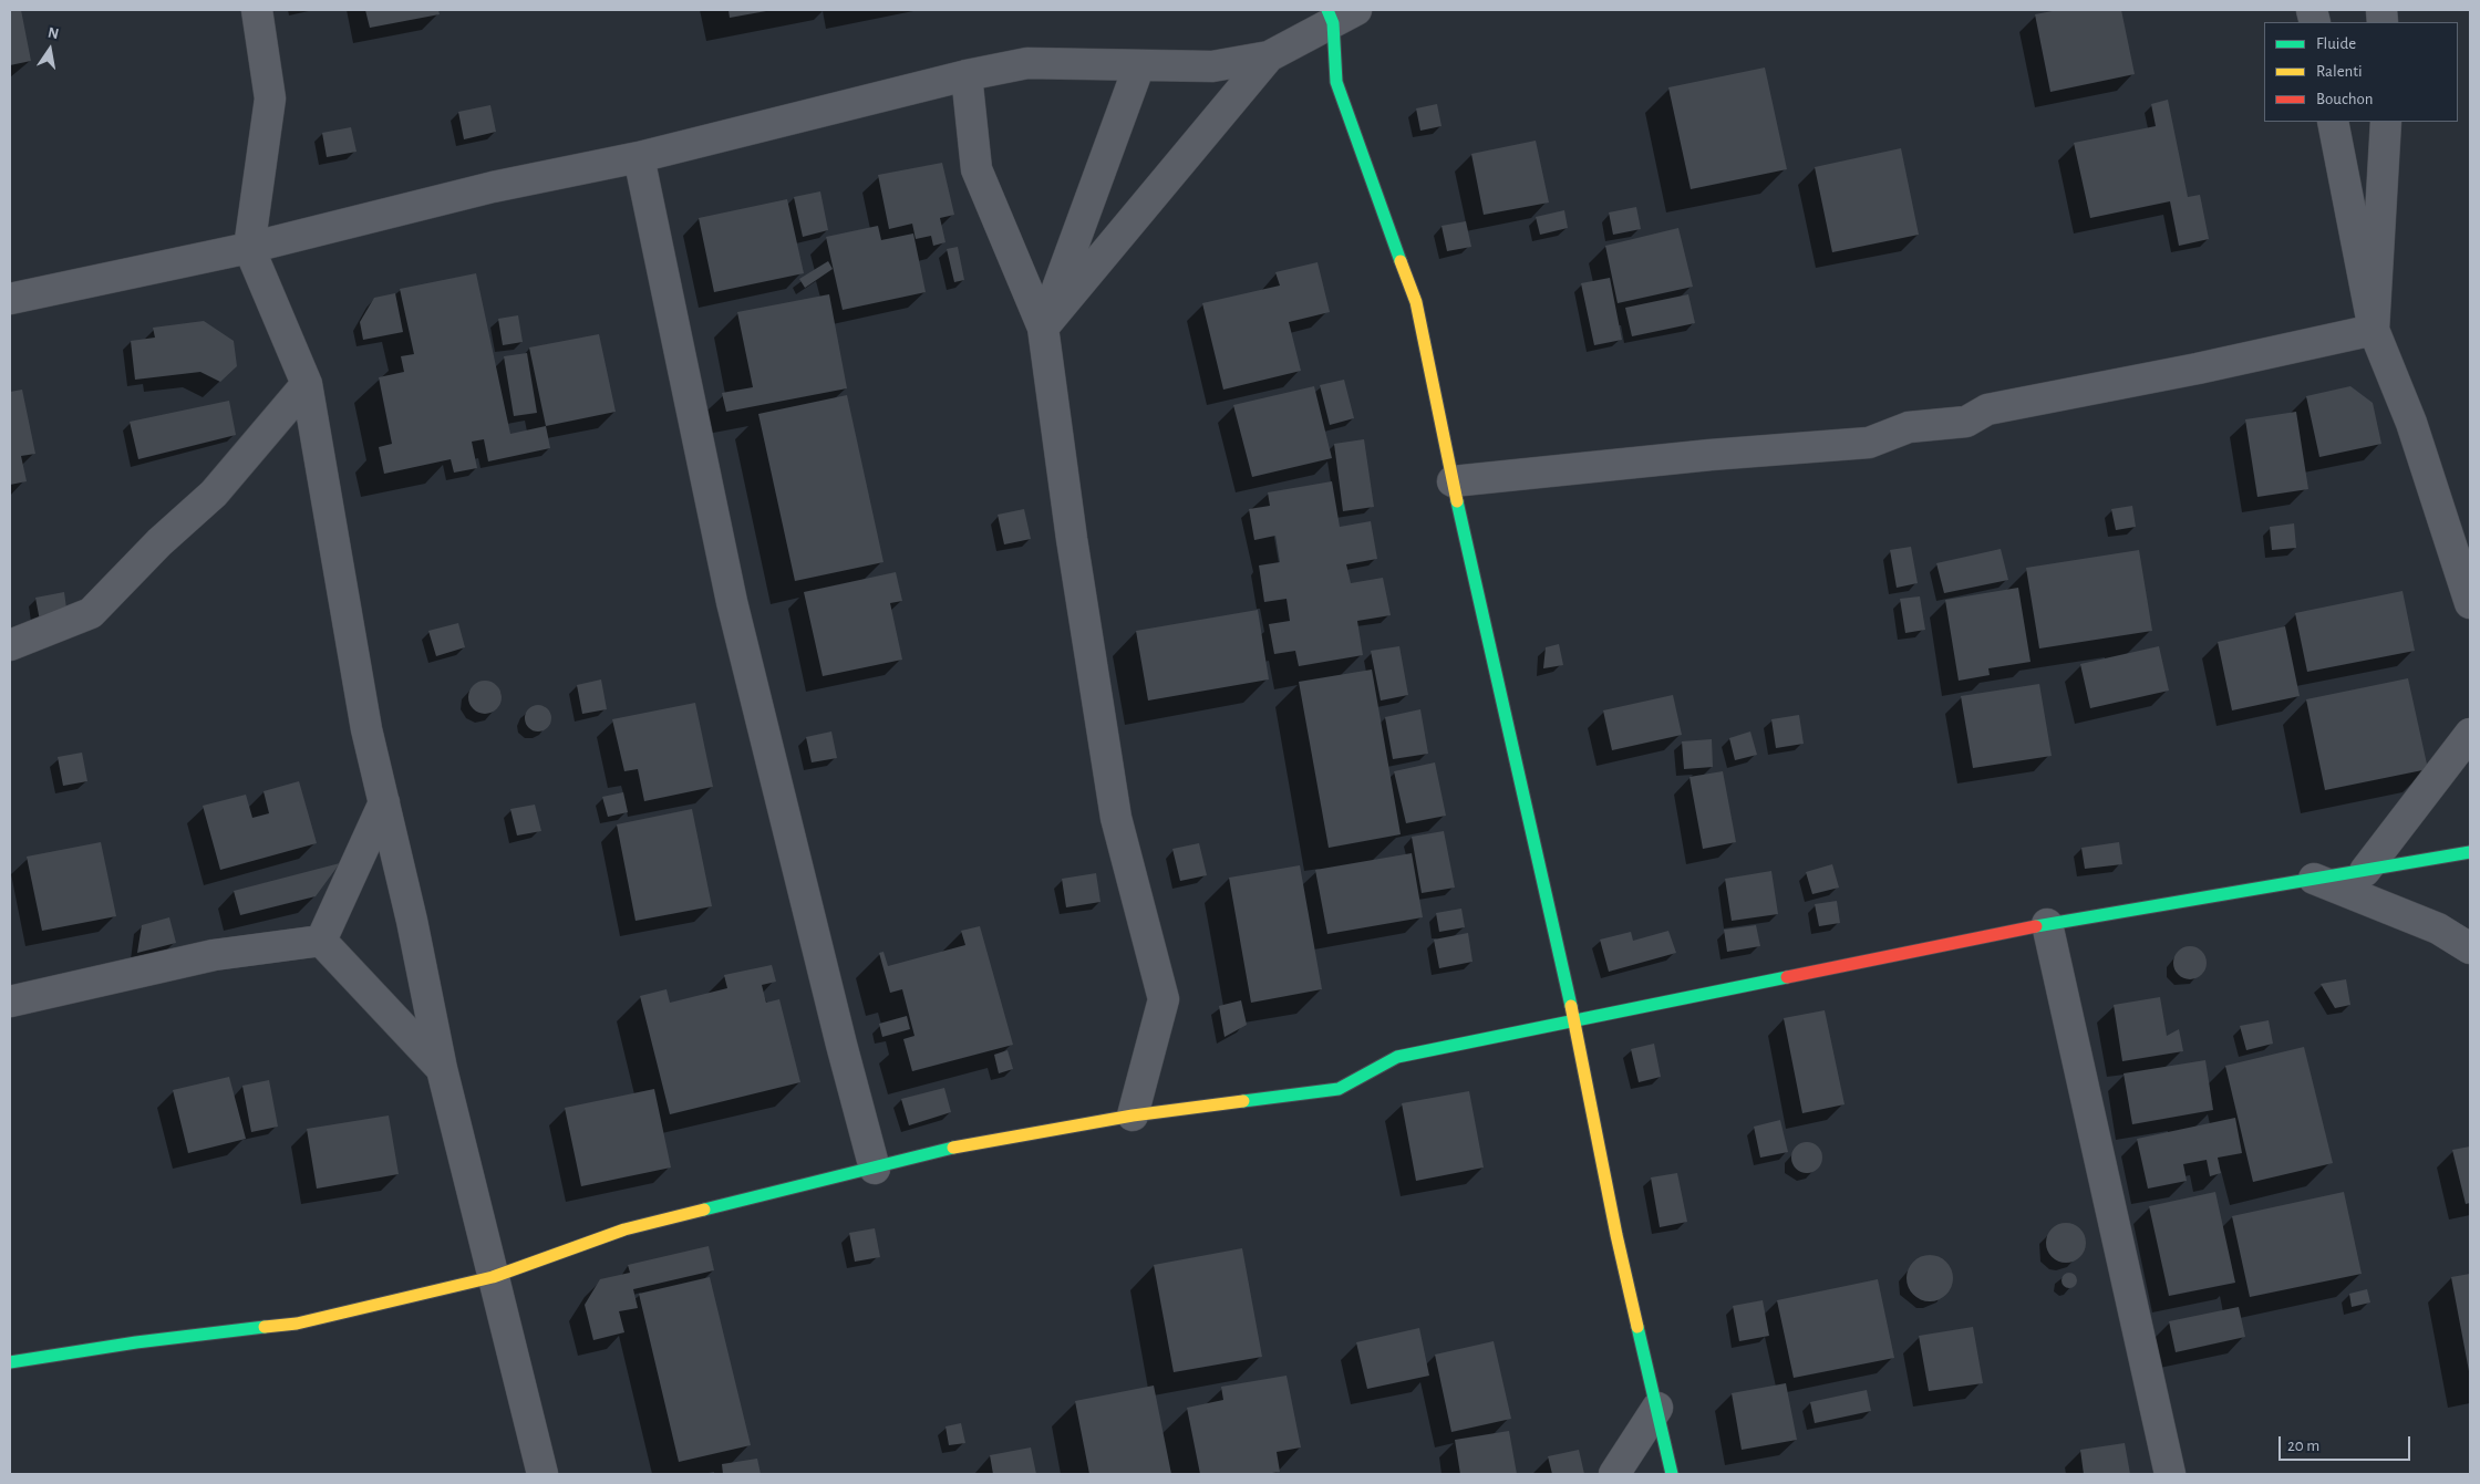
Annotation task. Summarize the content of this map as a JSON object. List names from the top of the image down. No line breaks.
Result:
{"legend":["Fluide","Ralenti","Bouchon"],"scale_bar":"20 m","north":"top"}
